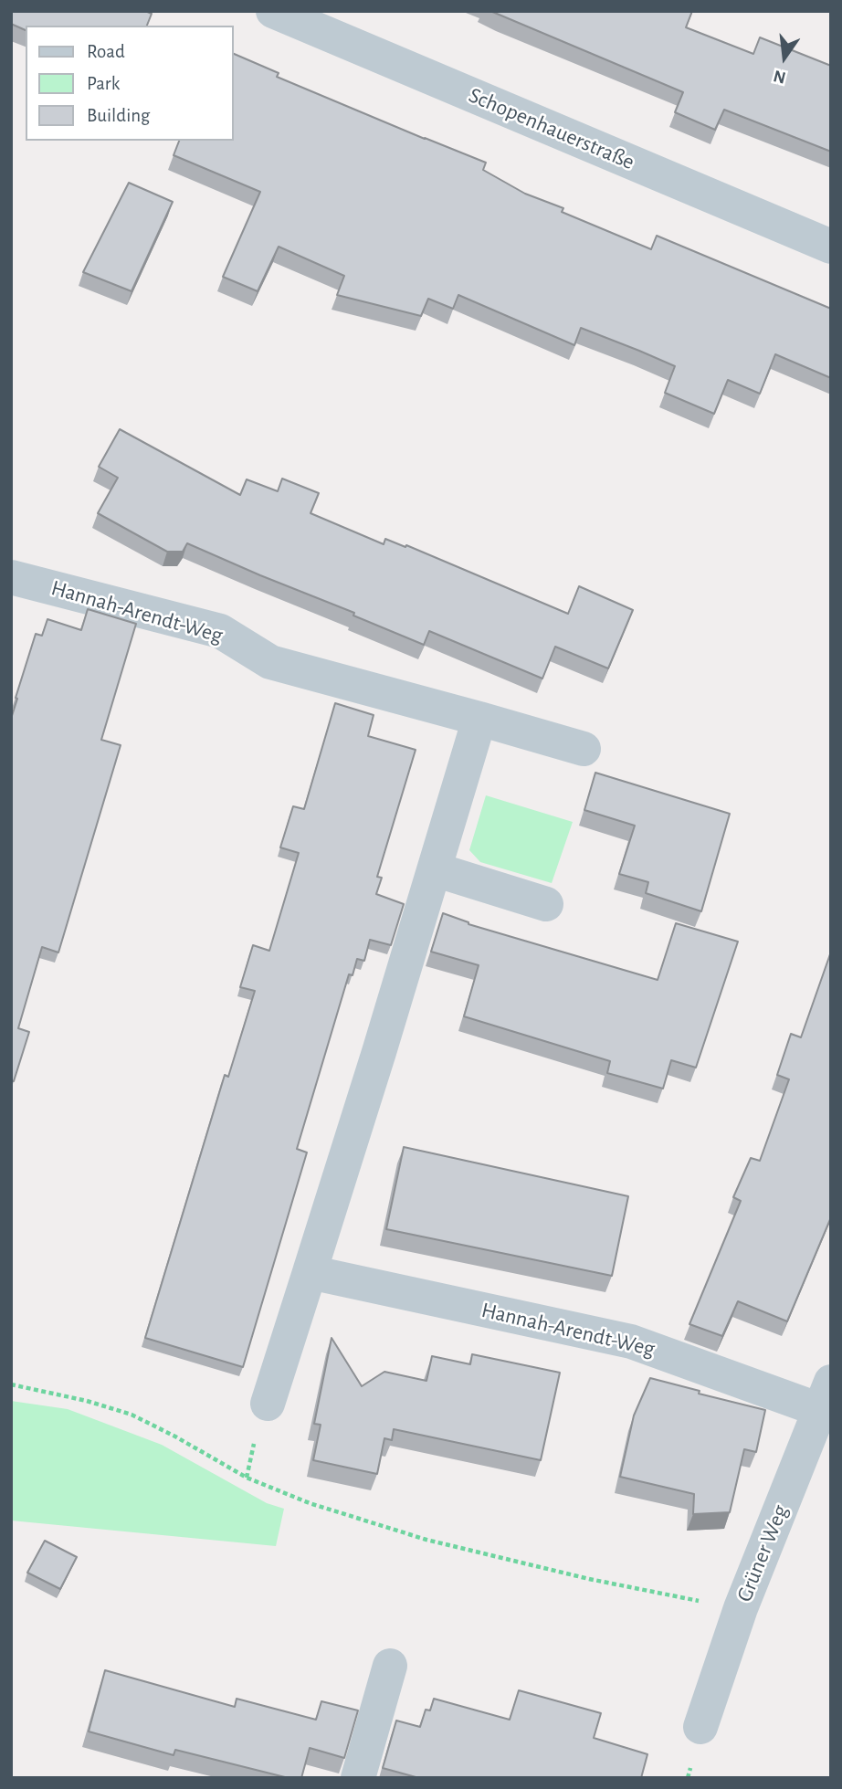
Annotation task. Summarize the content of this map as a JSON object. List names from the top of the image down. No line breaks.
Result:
{"streets":{"street":["Schopenhauerstraße","Hannah-Arendt-Weg","Grüner Weg"]},"crossings":[["Hannah-Arendt-Weg","Grüner Weg"]],"legend":["Road","Park","Building"],"north":"bottom"}
